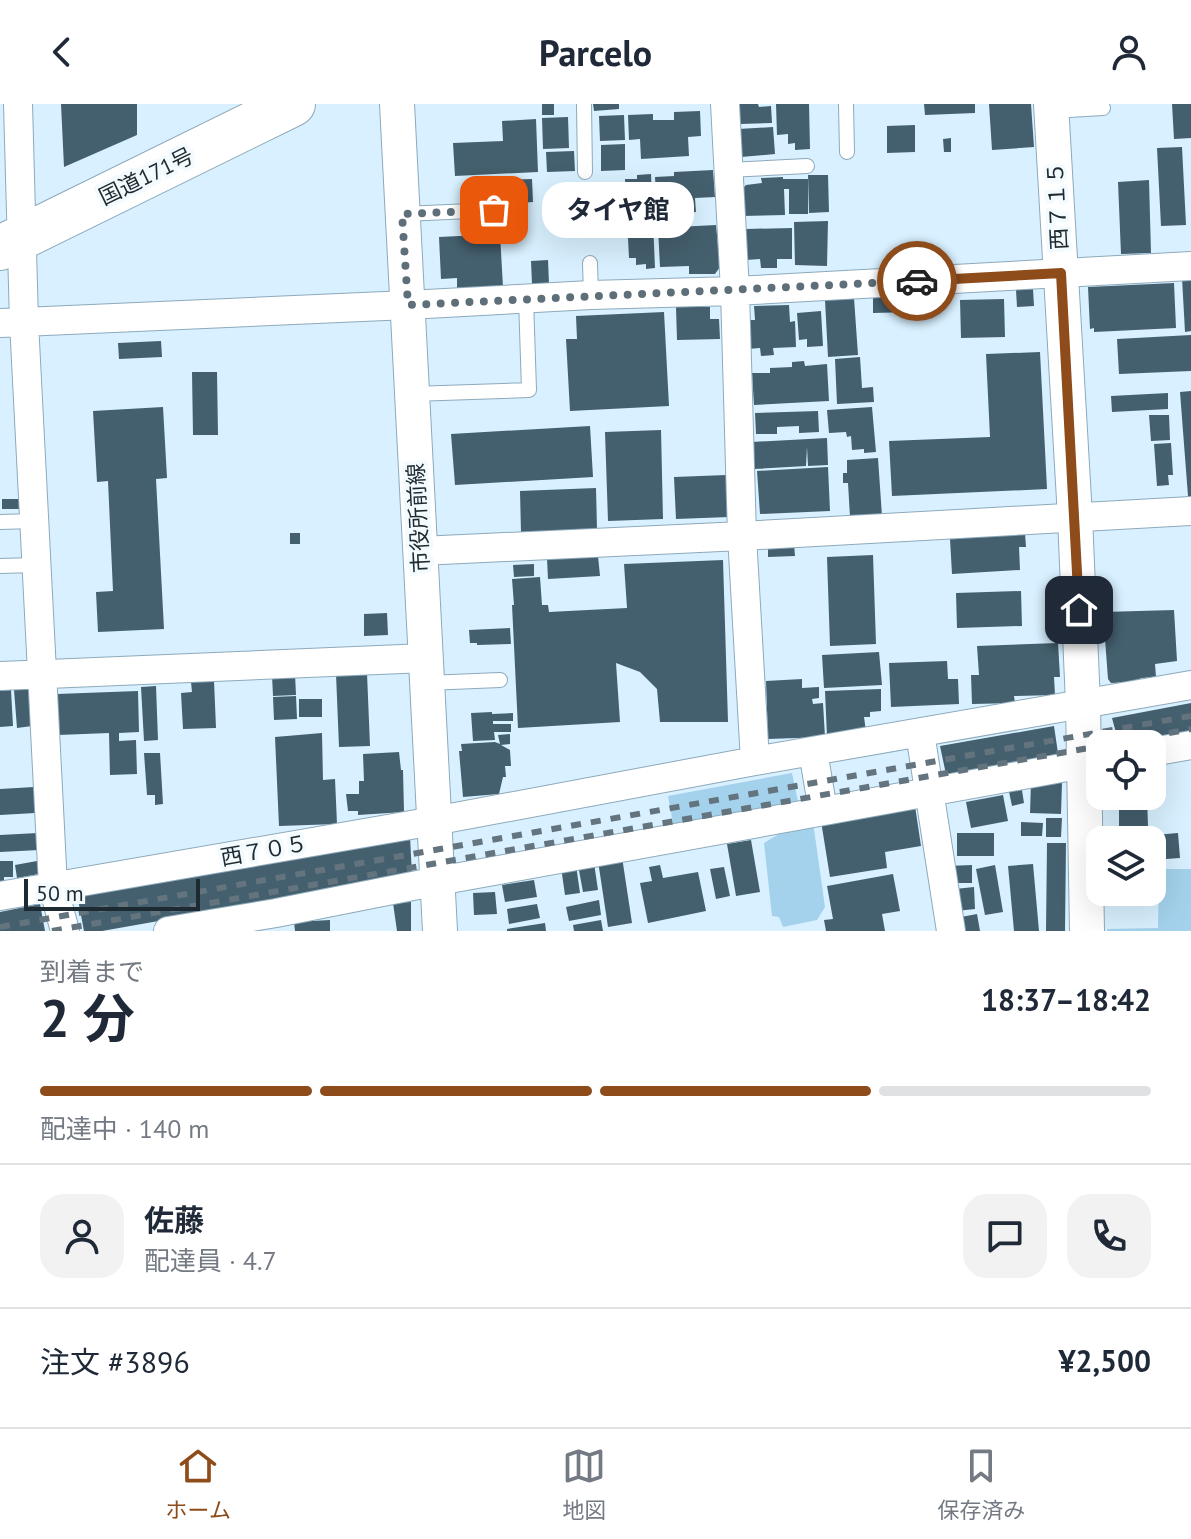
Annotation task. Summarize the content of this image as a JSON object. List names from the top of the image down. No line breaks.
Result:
{"streets":{"highway":["国道171号"],"street":["西７１５","市役所前線","西７０５"]},"crossings":[["西７１５","西７０５"],["市役所前線","西７０５"]],"places":["タイヤ館"],"scale_bar":"50 m","page":{"header":"Parcelo","bubble":"タイヤ館","scale":"50 m","heading":["2 分","到着まで","18:37–18:42"],"panel":["佐藤","配達員 · 4.7","注文 #3896","¥2,500"],"bar":"配達中 · 140 m","tabs":["ホーム","地図","保存済み"]}}
